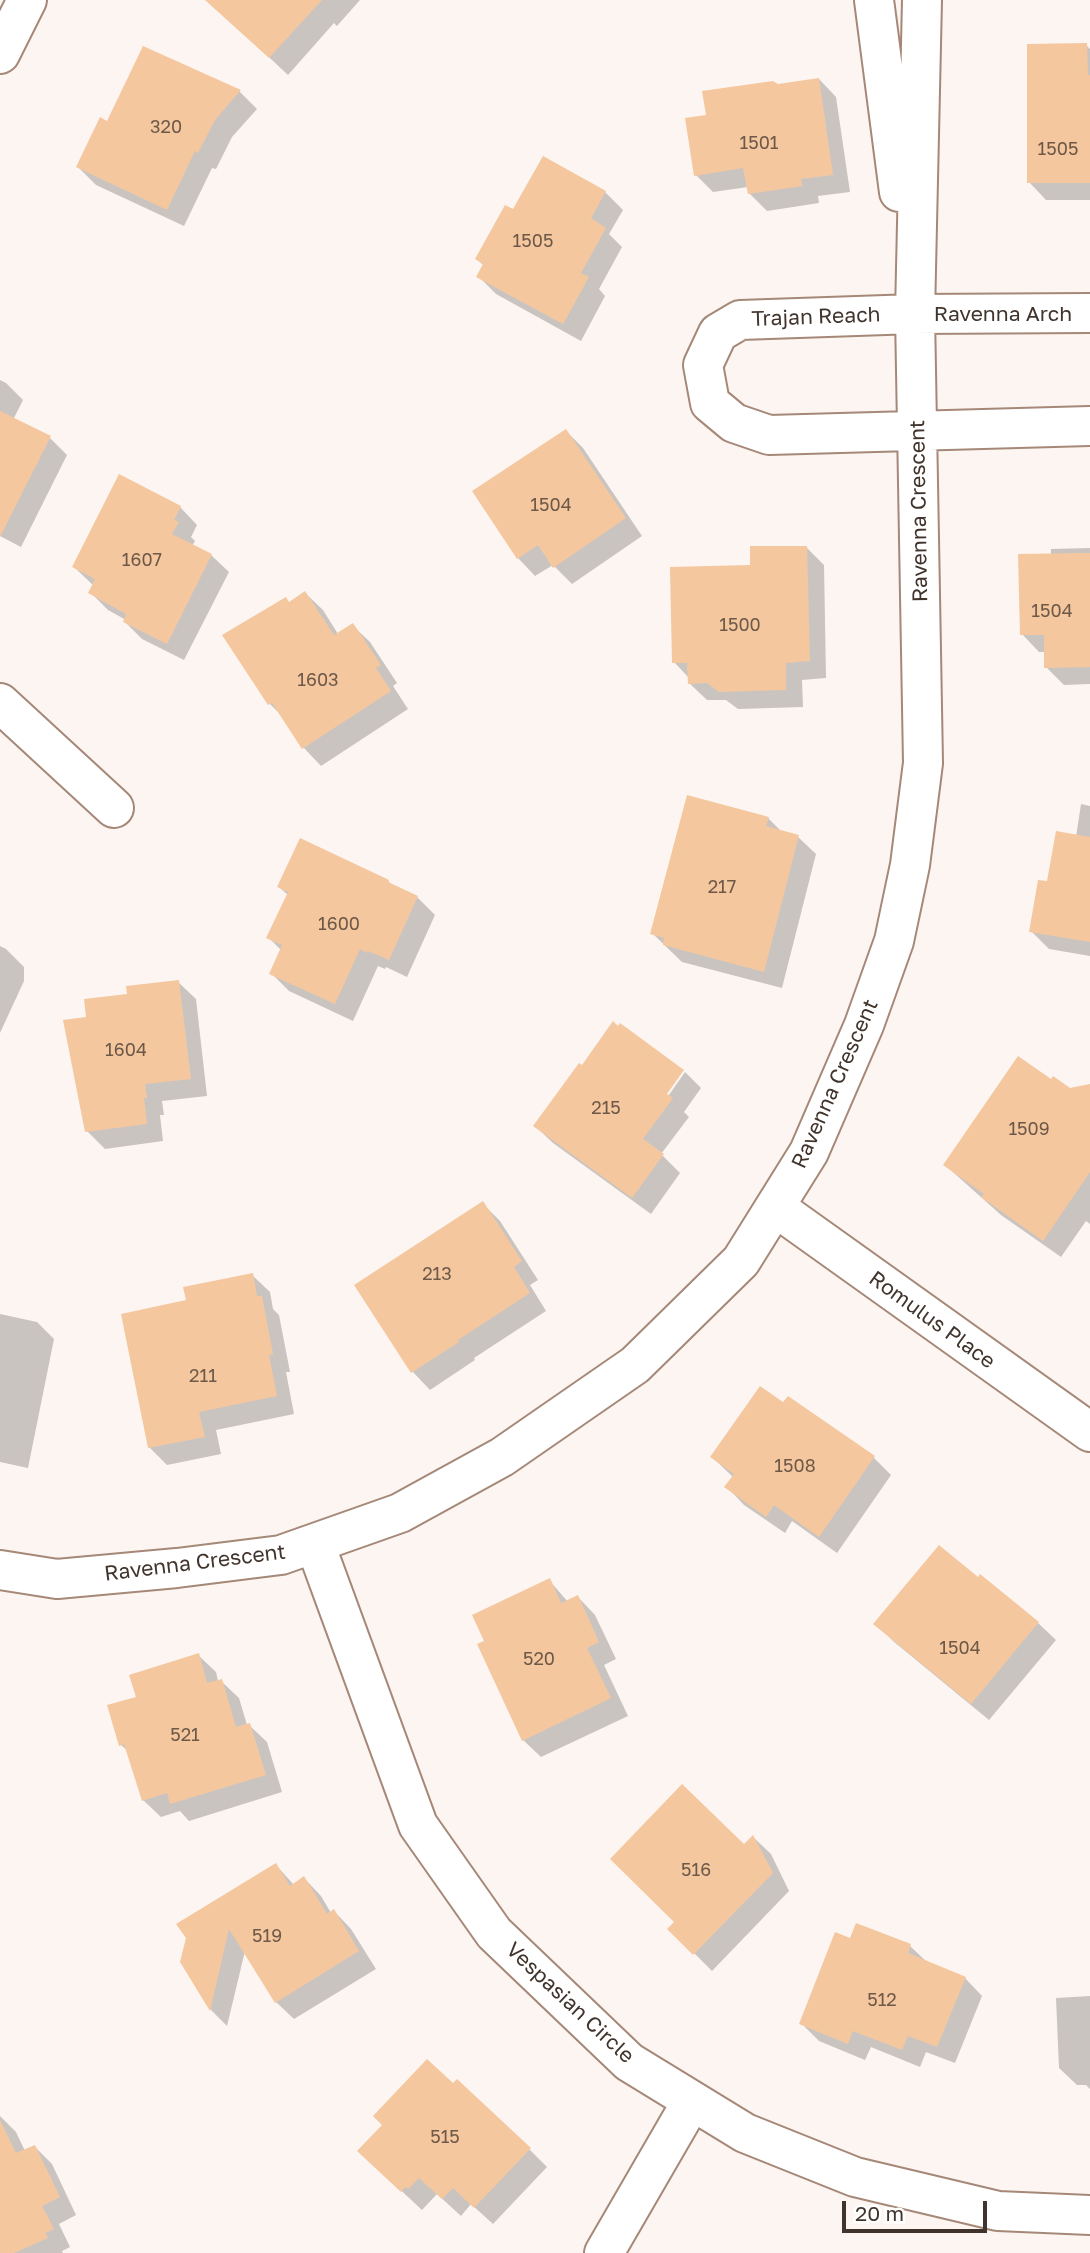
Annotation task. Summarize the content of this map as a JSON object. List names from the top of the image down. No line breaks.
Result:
{"streets":{"street":["Ravenna Arch","Trajan Reach","Ravenna Crescent","Romulus Place","Vespasian Circle"]},"crossings":[["Ravenna Arch","Trajan Reach"],["Ravenna Arch","Ravenna Crescent"],["Trajan Reach","Ravenna Crescent"],["Ravenna Crescent","Romulus Place"],["Ravenna Crescent","Vespasian Circle"]],"house_numbers":["320","1501","1505","1505","1504","1607","1504","1500","1603","217","1600","1604","215","1509","213","211","1508","1504","520","521","516","519","512","515"],"scale_bar":"20 m"}
